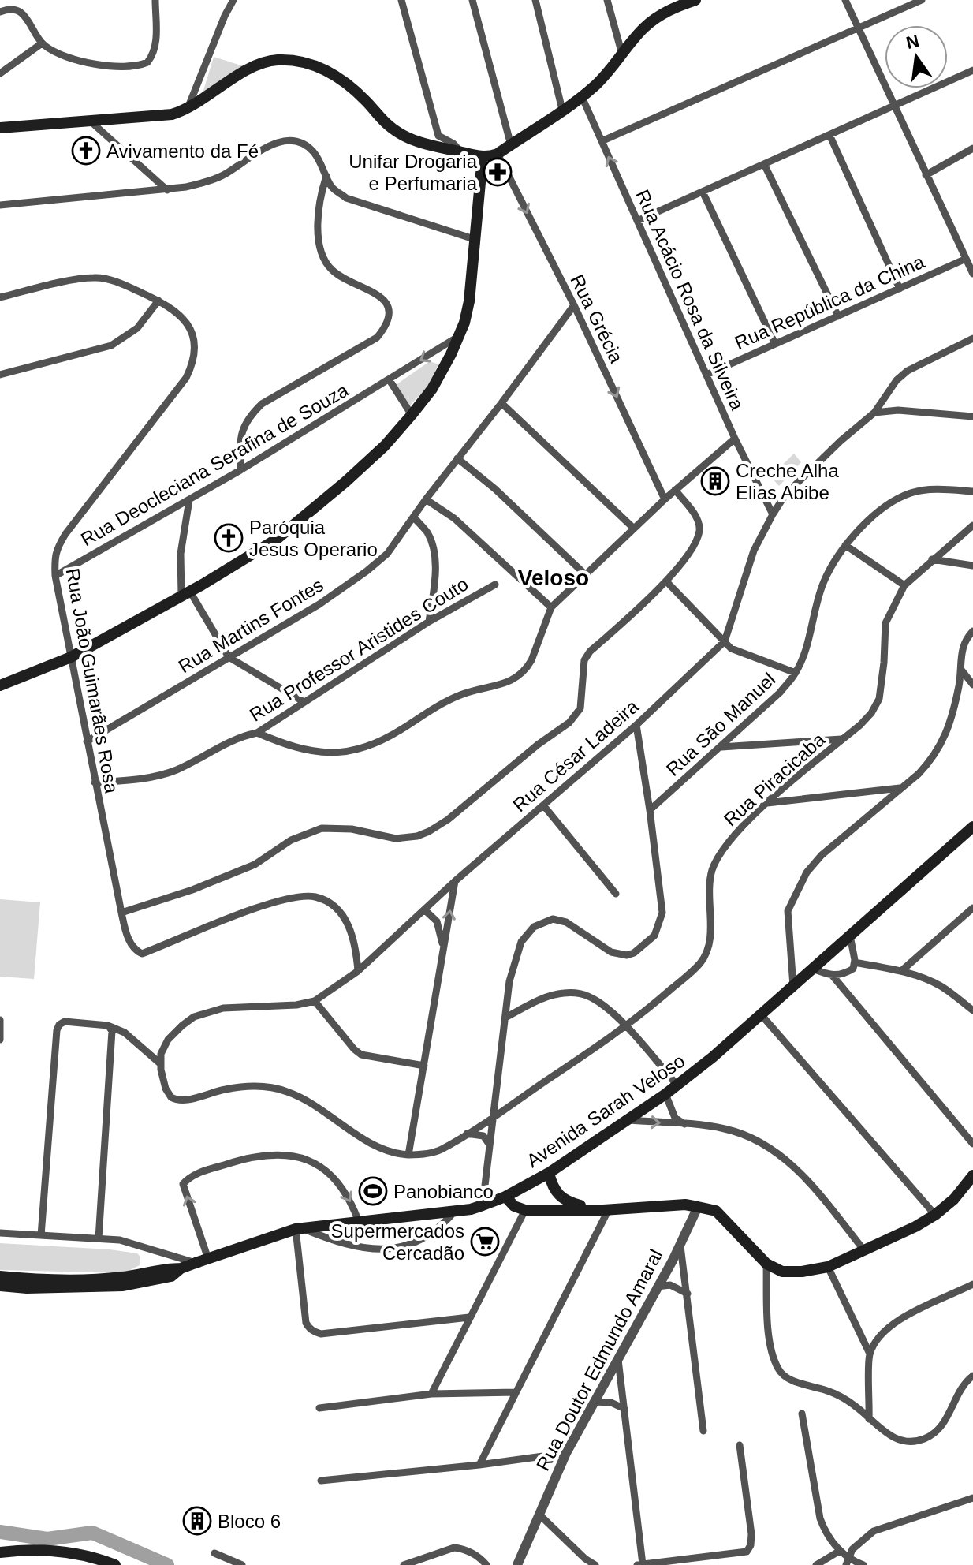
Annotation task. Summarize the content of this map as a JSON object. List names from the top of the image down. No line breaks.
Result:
{"streets":{"main road":["Avenida Sarah Veloso"],"street":["Rua Acácio Rosa da Silveira","Rua República da China","Rua Grécia","Rua Deocleciana Serafina de Souza","Rua Martins Fontes","Rua Professor Aristides Couto","Rua João Guimarães Rosa","Rua São Manuel","Rua César Ladeira","Rua Piracicaba","Rua Doutor Edmundo Amaral"]},"crossings":[["Rua Acácio Rosa da Silveira","Rua República da China"],["Rua Acácio Rosa da Silveira","Rua César Ladeira"],["Rua Grécia","Rua Martins Fontes"],["Rua Deocleciana Serafina de Souza","Rua João Guimarães Rosa"],["Rua Martins Fontes","Rua João Guimarães Rosa"],["Rua Professor Aristides Couto","Rua João Guimarães Rosa"],["Rua João Guimarães Rosa","Rua César Ladeira"],["Rua César Ladeira","Rua Piracicaba"]],"one_way":["Rua Grécia"],"districts":["Veloso"],"places":{"church":["Avivamento da Fé","Paróquia Jesus Operario"],"pharmacy":["Unifar Drogaria e Perfumaria"],"building":["Creche Alha Elias Abibe","Bloco 6"],"sports":["Panobianco"],"supermarket":["Supermercados Cercadão"]},"north":"top"}
